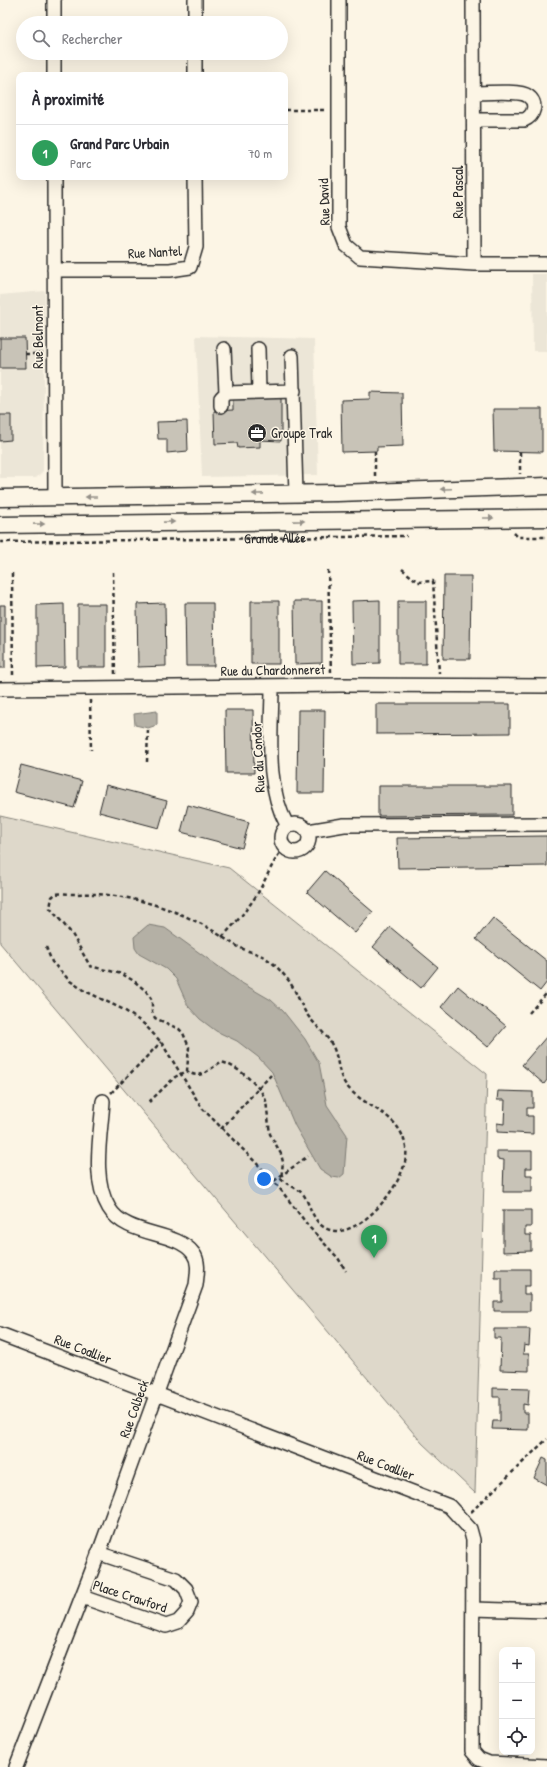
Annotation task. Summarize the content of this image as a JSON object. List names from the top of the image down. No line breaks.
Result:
{"streets":{"main road":["Grande Allée"],"street":["Rue Pascal","Rue David","Rue Nantel","Rue Belmont","Rue du Chardonneret","Rue du Condor","Rue Coallier","Rue Colbeck","Place Crawford"]},"crossings":[["Rue Pascal","Rue David"],["Rue Nantel","Rue Belmont"],["Rue du Chardonneret","Rue du Condor"],["Rue Coallier","Rue Colbeck"],["Rue Colbeck","Place Crawford"]],"places":{"office":["Groupe Trak"]},"page":{"search":"Rechercher","heading":"À proximité","list":[{"mark":"1","name":"Grand Parc Urbain","note":"Parc","value":"70 m"}],"pins":"1","map_buttons":["+","−"]}}
